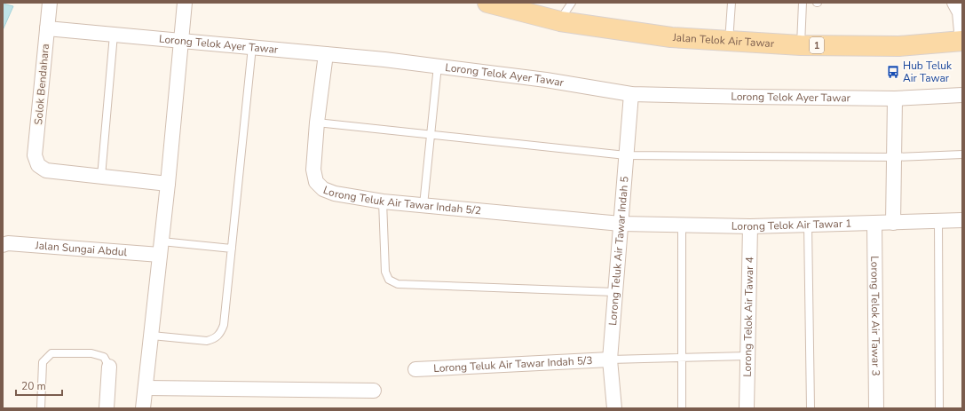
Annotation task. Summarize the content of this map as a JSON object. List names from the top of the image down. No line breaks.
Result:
{"streets":{"main road":["Jalan Telok Air Tawar","1"],"street":["Lorong Telok Ayer Tawar","Solok Bendahara","Lorong Teluk Air Tawar Indah 5/2","Lorong Telok Air Tawar 1","Jalan Sungai Abdul","Lorong Teluk Air Tawar Indah 5","Lorong Telok Air Tawar 3","Lorong Telok Air Tawar 4","Lorong Teluk Air Tawar Indah 5/3"]},"crossings":[["Lorong Telok Ayer Tawar","Solok Bendahara"],["Lorong Telok Ayer Tawar","Lorong Teluk Air Tawar Indah 5/2"],["Lorong Telok Ayer Tawar","Lorong Teluk Air Tawar Indah 5"],["Lorong Teluk Air Tawar Indah 5/2","Lorong Telok Air Tawar 1"],["Lorong Teluk Air Tawar Indah 5/2","Lorong Teluk Air Tawar Indah 5"],["Lorong Telok Air Tawar 1","Lorong Teluk Air Tawar Indah 5"],["Lorong Telok Air Tawar 1","Lorong Telok Air Tawar 3"],["Lorong Telok Air Tawar 1","Lorong Telok Air Tawar 4"],["Lorong Teluk Air Tawar Indah 5","Lorong Teluk Air Tawar Indah 5/3"]],"places":{"bus stop":["Hub Teluk Air Tawar"]},"scale_bar":"20 m"}
